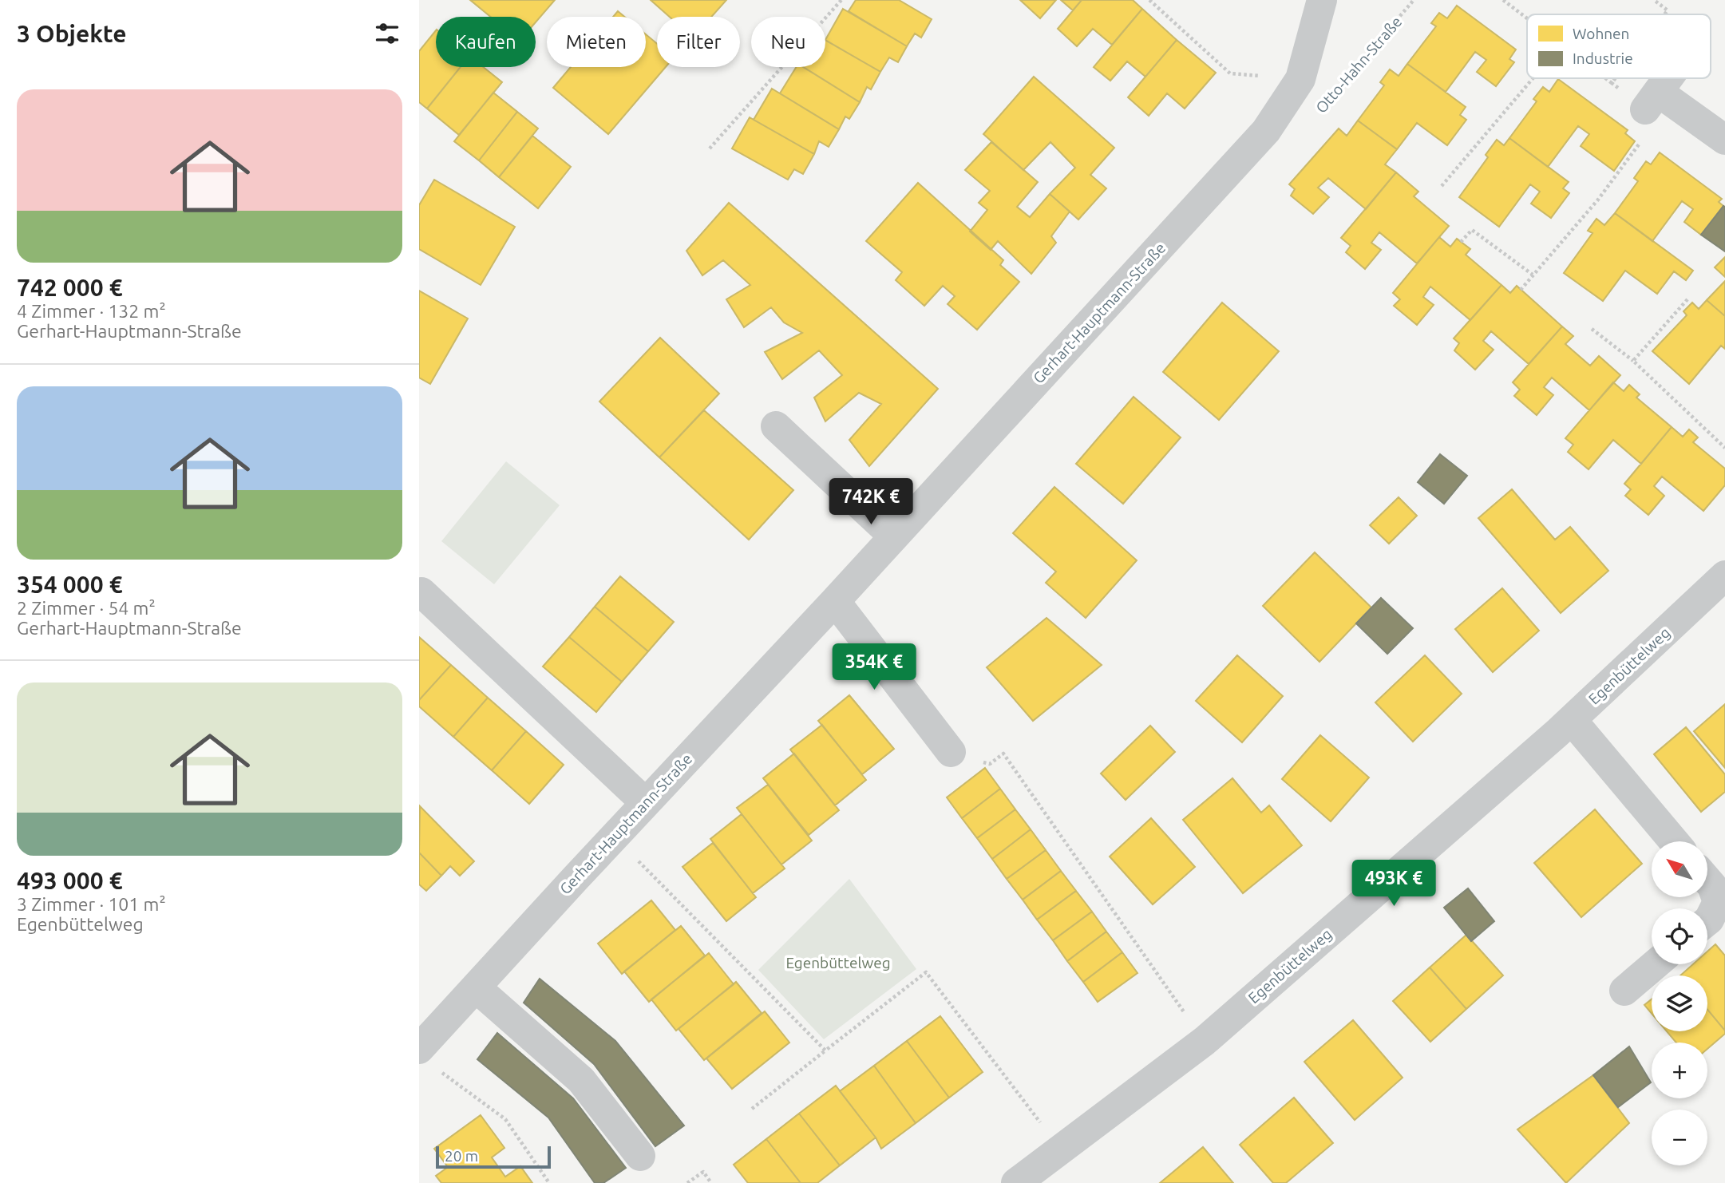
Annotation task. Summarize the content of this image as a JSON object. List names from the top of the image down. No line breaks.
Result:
{"streets":{"street":["Gerhart-Hauptmann-Straße","Egenbüttelweg"],"path":["Otto-Hahn-Straße"]},"parks":["Egenbüttelweg"],"legend":["Wohnen","Industrie"],"scale_bar":"20 m","north":"top left","page":{"heading":"3 Objekte","chip":["Kaufen","Mieten","Filter","Neu"],"list":[{"name":"742 000 €","note":"4 Zimmer · 132 m² · Gerhart-Hauptmann-Straße"},{"name":"354 000 €","note":"2 Zimmer · 54 m² · Gerhart-Hauptmann-Straße"},{"name":"493 000 €","note":"3 Zimmer · 101 m² · Egenbüttelweg"}],"price":["742K €","354K €","493K €"],"map_buttons":["+","−"],"scale":"20 m"}}
